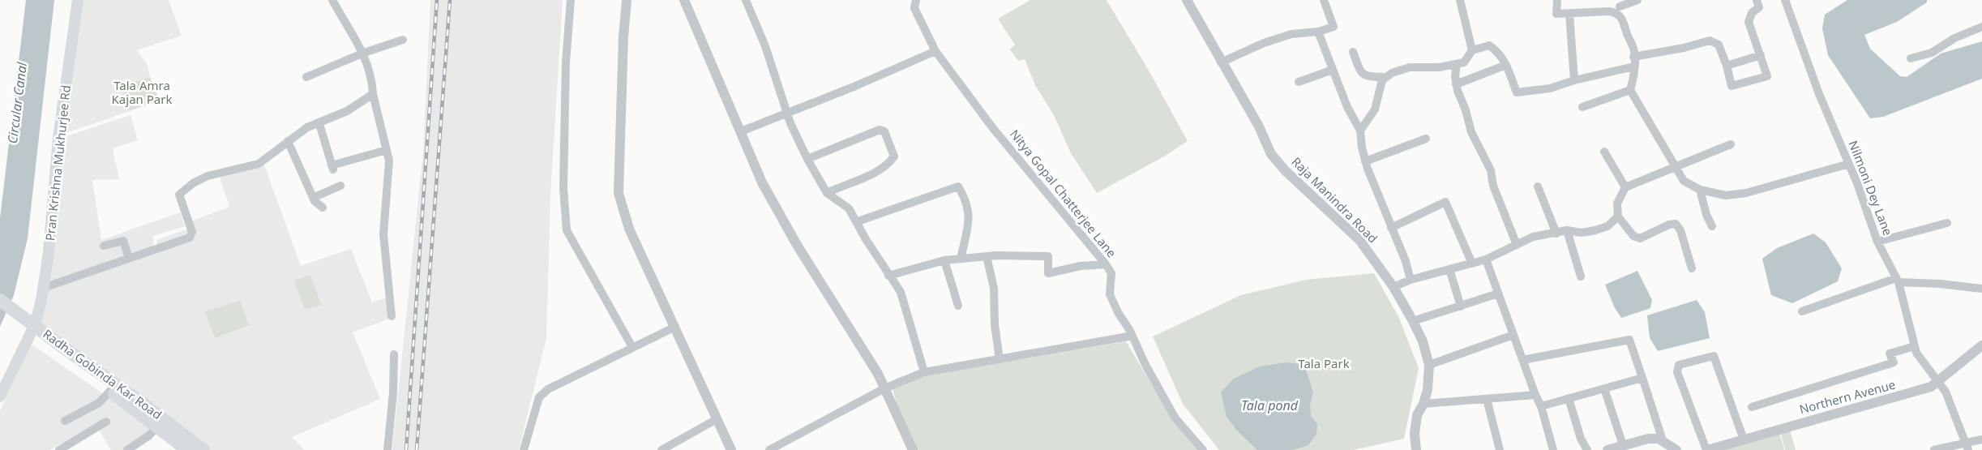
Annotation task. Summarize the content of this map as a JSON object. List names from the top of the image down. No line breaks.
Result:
{"streets":{"main road":["Pran Krishna Mukhurjee Rd","Radha Gobinda Kar Road"],"street":["Nilmoni Dey Lane","Nitya Gopal Chatterjee Lane","Raja Manindra Road","Northern Avenue"]},"crossings":[["Pran Krishna Mukhurjee Rd","Radha Gobinda Kar Road"],["Nilmoni Dey Lane","Northern Avenue"]],"water":["Circular Canal","Tala pond"],"parks":["Tala Amra Kajan Park","Tala Park"]}
